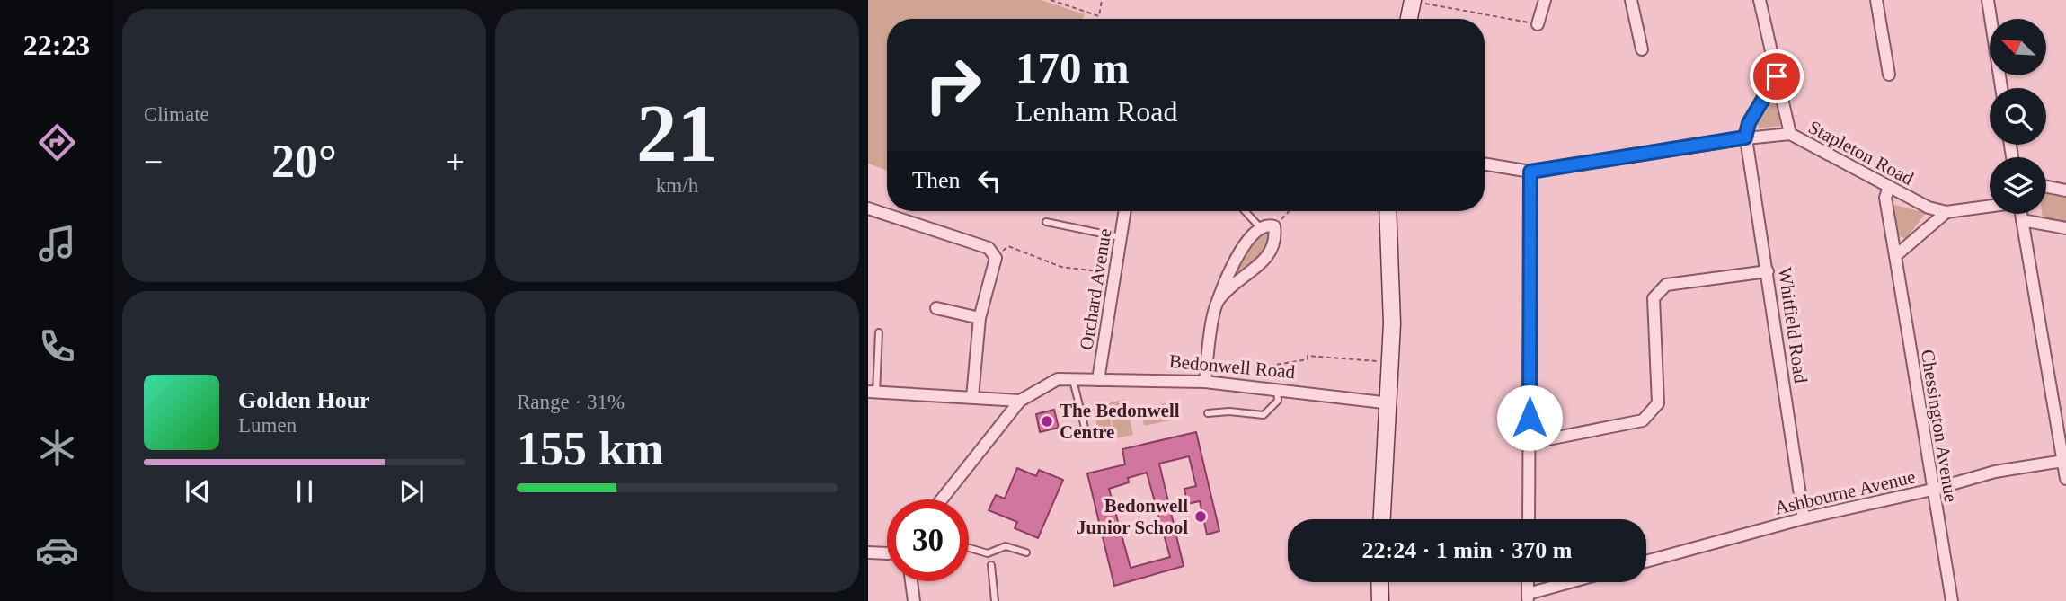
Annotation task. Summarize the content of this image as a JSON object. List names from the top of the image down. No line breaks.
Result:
{"streets":{"street":["Stapleton Road","Orchard Avenue","Whitfield Road","Bedonwell Road","Chessington Avenue","Ashbourne Avenue"]},"crossings":[["Stapleton Road","Chessington Avenue"],["Orchard Avenue","Bedonwell Road"],["Whitfield Road","Ashbourne Avenue"],["Chessington Avenue","Ashbourne Avenue"]],"places":["The Bedonwell Centre","Bedonwell Junior School"],"north":"top left","page":{"tabs":"22:23","tile":["Climate",["21","km/h"],["Range · 31%","155 km"]],"turn":["170 m","Lenham Road"],"heat":["−","20°","+"],"then":"Then","song":["Golden Hour","Lumen"],"limit":"30","trip":"22:24 · 1 min · 370 m"}}
